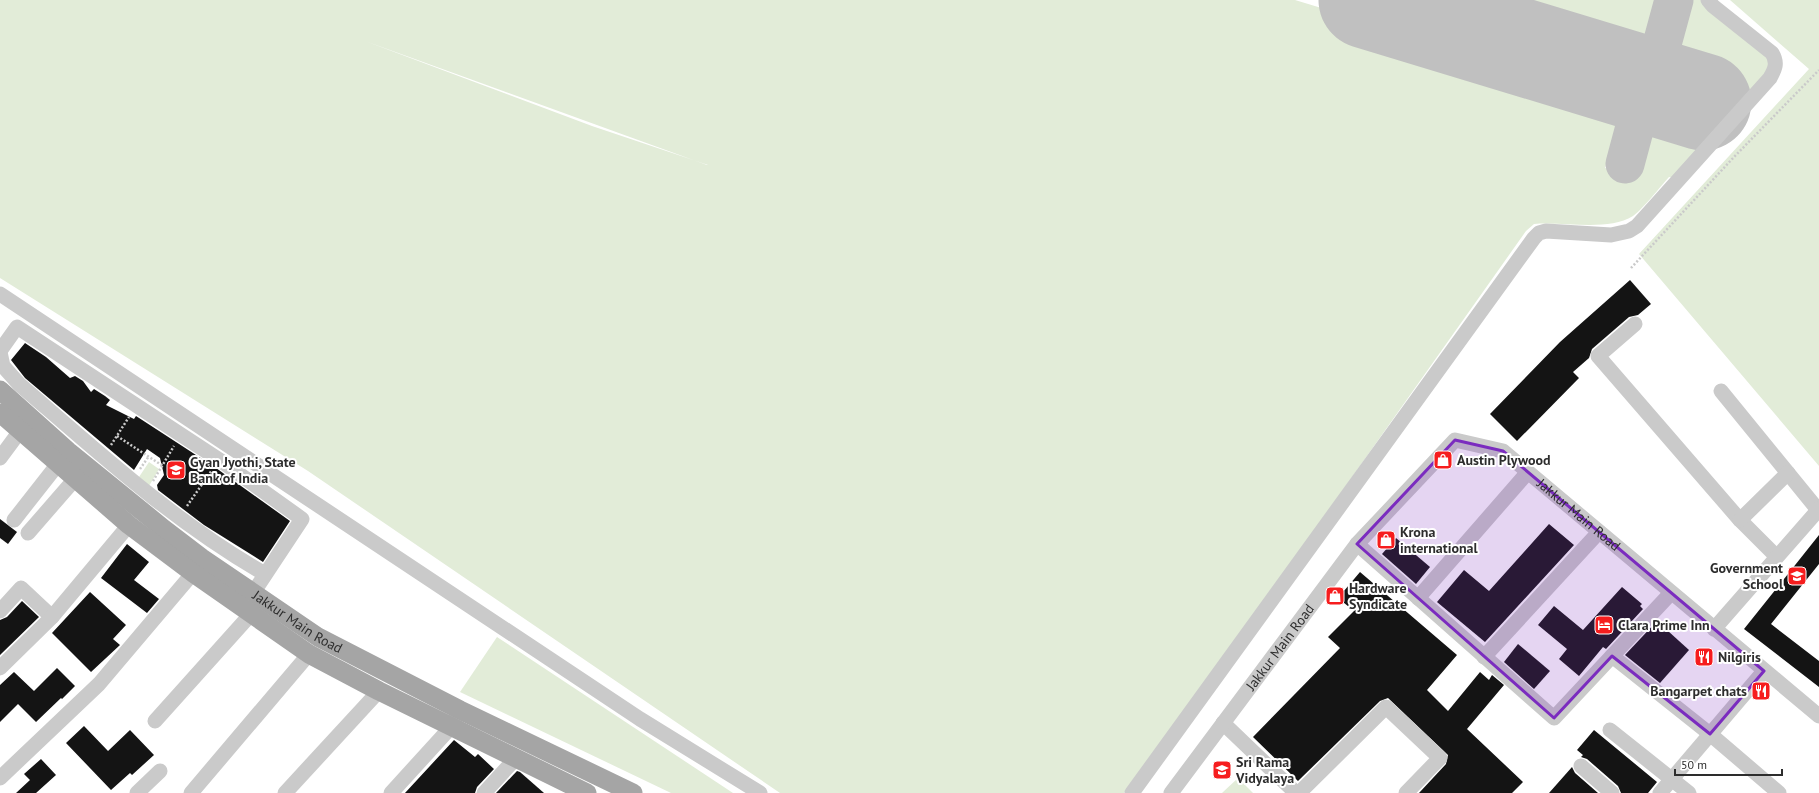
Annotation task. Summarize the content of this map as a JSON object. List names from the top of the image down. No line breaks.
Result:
{"streets":{"main road":["Jakkur Main Road"]},"places":{"shop":["Austin Plywood","Krona international","Hardware Syndicate"],"school or university":["Gyan Jyothi, State Bank of India","Government School","Sri Rama Vidyalaya"],"hotel":["Clara Prime Inn"],"restaurant":["Nilgiris","Bangarpet chats"]},"scale_bar":"50 m"}
